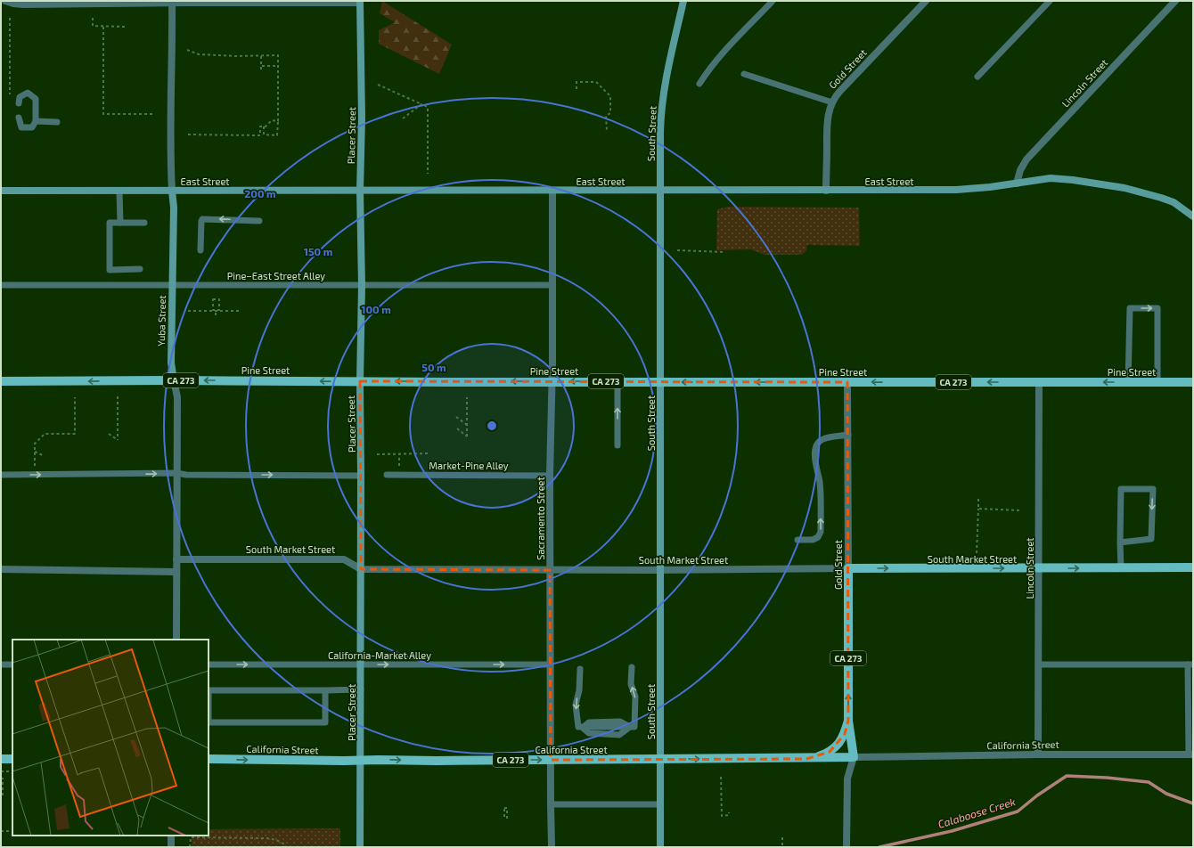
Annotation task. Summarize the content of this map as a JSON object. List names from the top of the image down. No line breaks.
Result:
{"streets":{"main road":["Gold Street","Pine Street","CA 273","South Market Street","California Street"],"street":["Lincoln Street","South Street","Placer Street","East Street","Yuba Street","Sacramento Street"],"lane":["Pine–East Street Alley","Market-Pine Alley","California-Market Alley"]},"crossings":[["Gold Street","East Street"],["Gold Street","Pine Street"],["Gold Street","CA 273"],["Gold Street","South Market Street"],["Gold Street","California Street"],["Lincoln Street","East Street"],["Lincoln Street","Pine Street"],["Lincoln Street","South Market Street"],["Lincoln Street","California Street"],["South Street","East Street"],["South Street","Pine Street"],["South Street","South Market Street"],["South Street","California Street"],["Placer Street","East Street"],["Placer Street","Pine–East Street Alley"],["Placer Street","Pine Street"],["Placer Street","South Market Street"],["Placer Street","California-Market Alley"],["Placer Street","California Street"],["East Street","Yuba Street"],["East Street","Sacramento Street"],["Pine–East Street Alley","Yuba Street"],["Pine–East Street Alley","Sacramento Street"],["Yuba Street","Pine Street"],["Yuba Street","South Market Street"],["Pine Street","Sacramento Street"],["CA 273","California Street"],["Market-Pine Alley","Sacramento Street"],["Sacramento Street","South Market Street"],["Sacramento Street","California-Market Alley"],["Sacramento Street","California Street"]],"one_way":["Pine Street","California-Market Alley","California Street"],"water":["Calaboose Creek"],"rings":["200 m","150 m","100 m","50 m"]}
